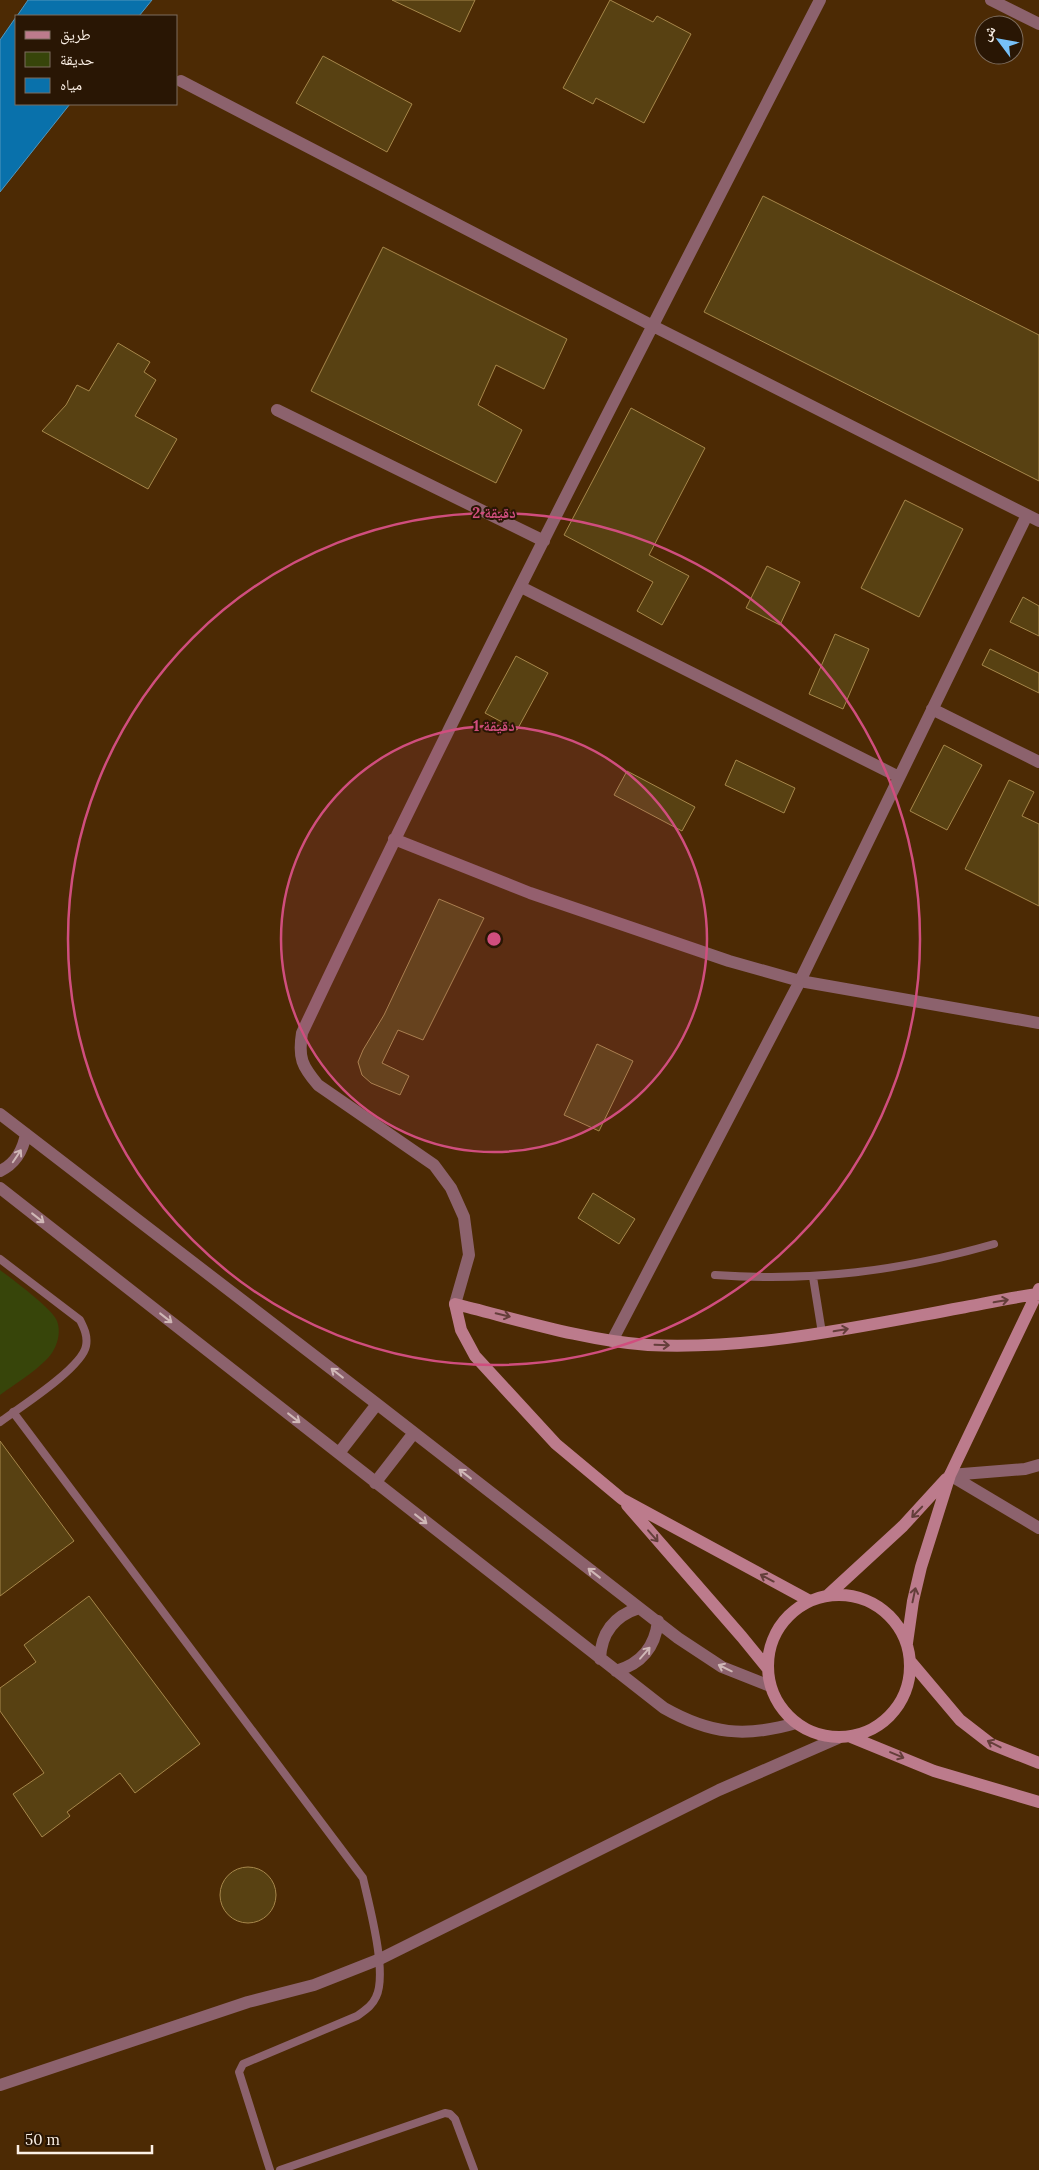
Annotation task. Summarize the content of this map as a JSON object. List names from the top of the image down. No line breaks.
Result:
{"legend":["طريق","حديقة","مياه"],"scale_bar":"50 m","north":"top left","rings":["2 دقيقة","1 دقيقة"]}
